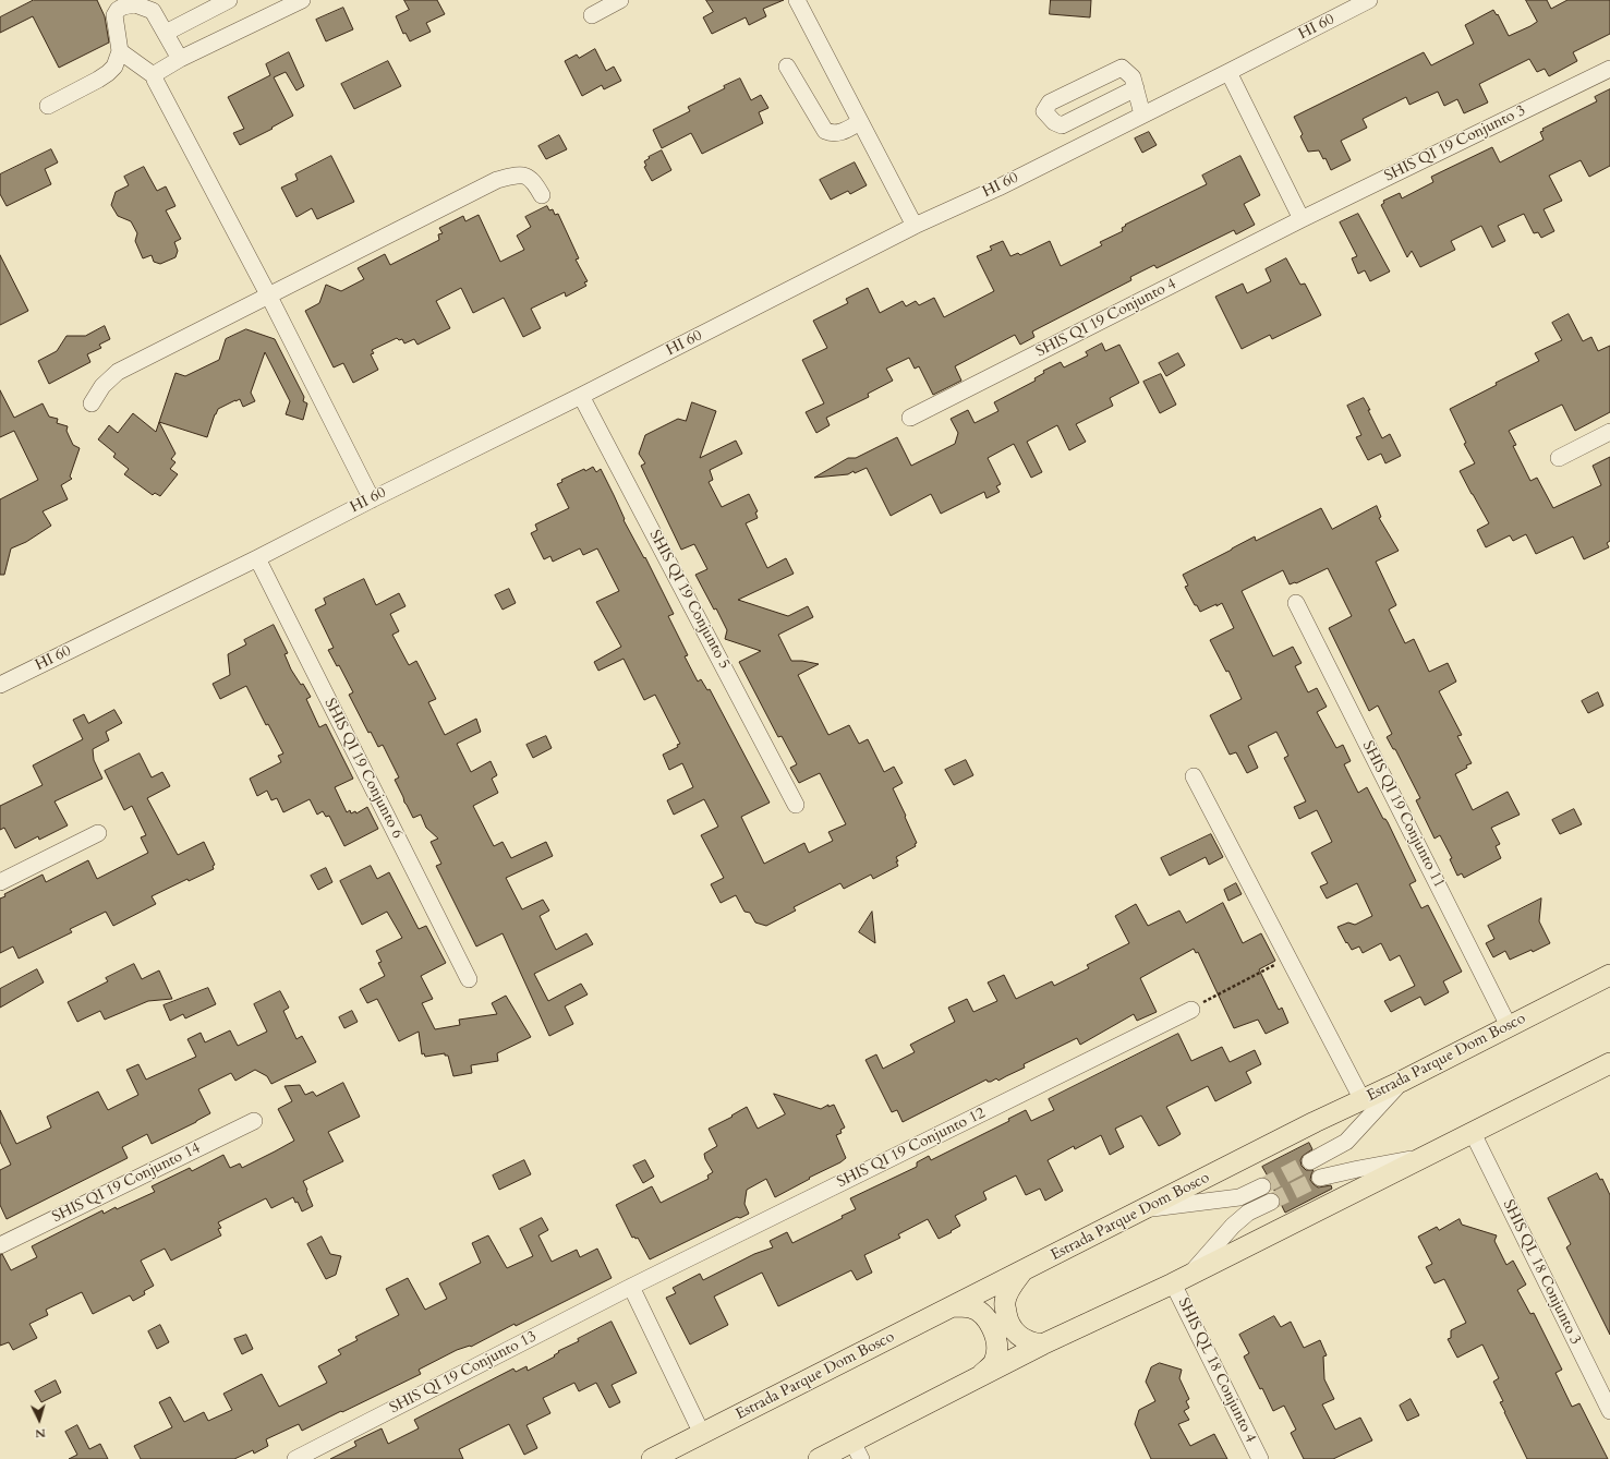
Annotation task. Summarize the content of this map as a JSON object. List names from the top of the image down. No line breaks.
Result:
{"streets":{"main road":["Estrada Parque Dom Bosco"],"street":["HI 60","SHIS QI 19 Conjunto 3","SHIS QI 19 Conjunto 4","SHIS QI 19 Conjunto 5","SHIS QI 19 Conjunto 6","SHIS QI 19 Conjunto 11","SHIS QI 19 Conjunto 12","SHIS QI 19 Conjunto 14","SHIS QL 18 Conjunto 3","SHIS QL 18 Conjunto 4","SHIS QI 19 Conjunto 13"]},"crossings":[["HI 60","SHIS QI 19 Conjunto 5"],["HI 60","SHIS QI 19 Conjunto 6"],["SHIS QI 19 Conjunto 3","SHIS QI 19 Conjunto 4"],["SHIS QI 19 Conjunto 11","Estrada Parque Dom Bosco"],["SHIS QI 19 Conjunto 12","SHIS QI 19 Conjunto 13"]],"north":"bottom"}
